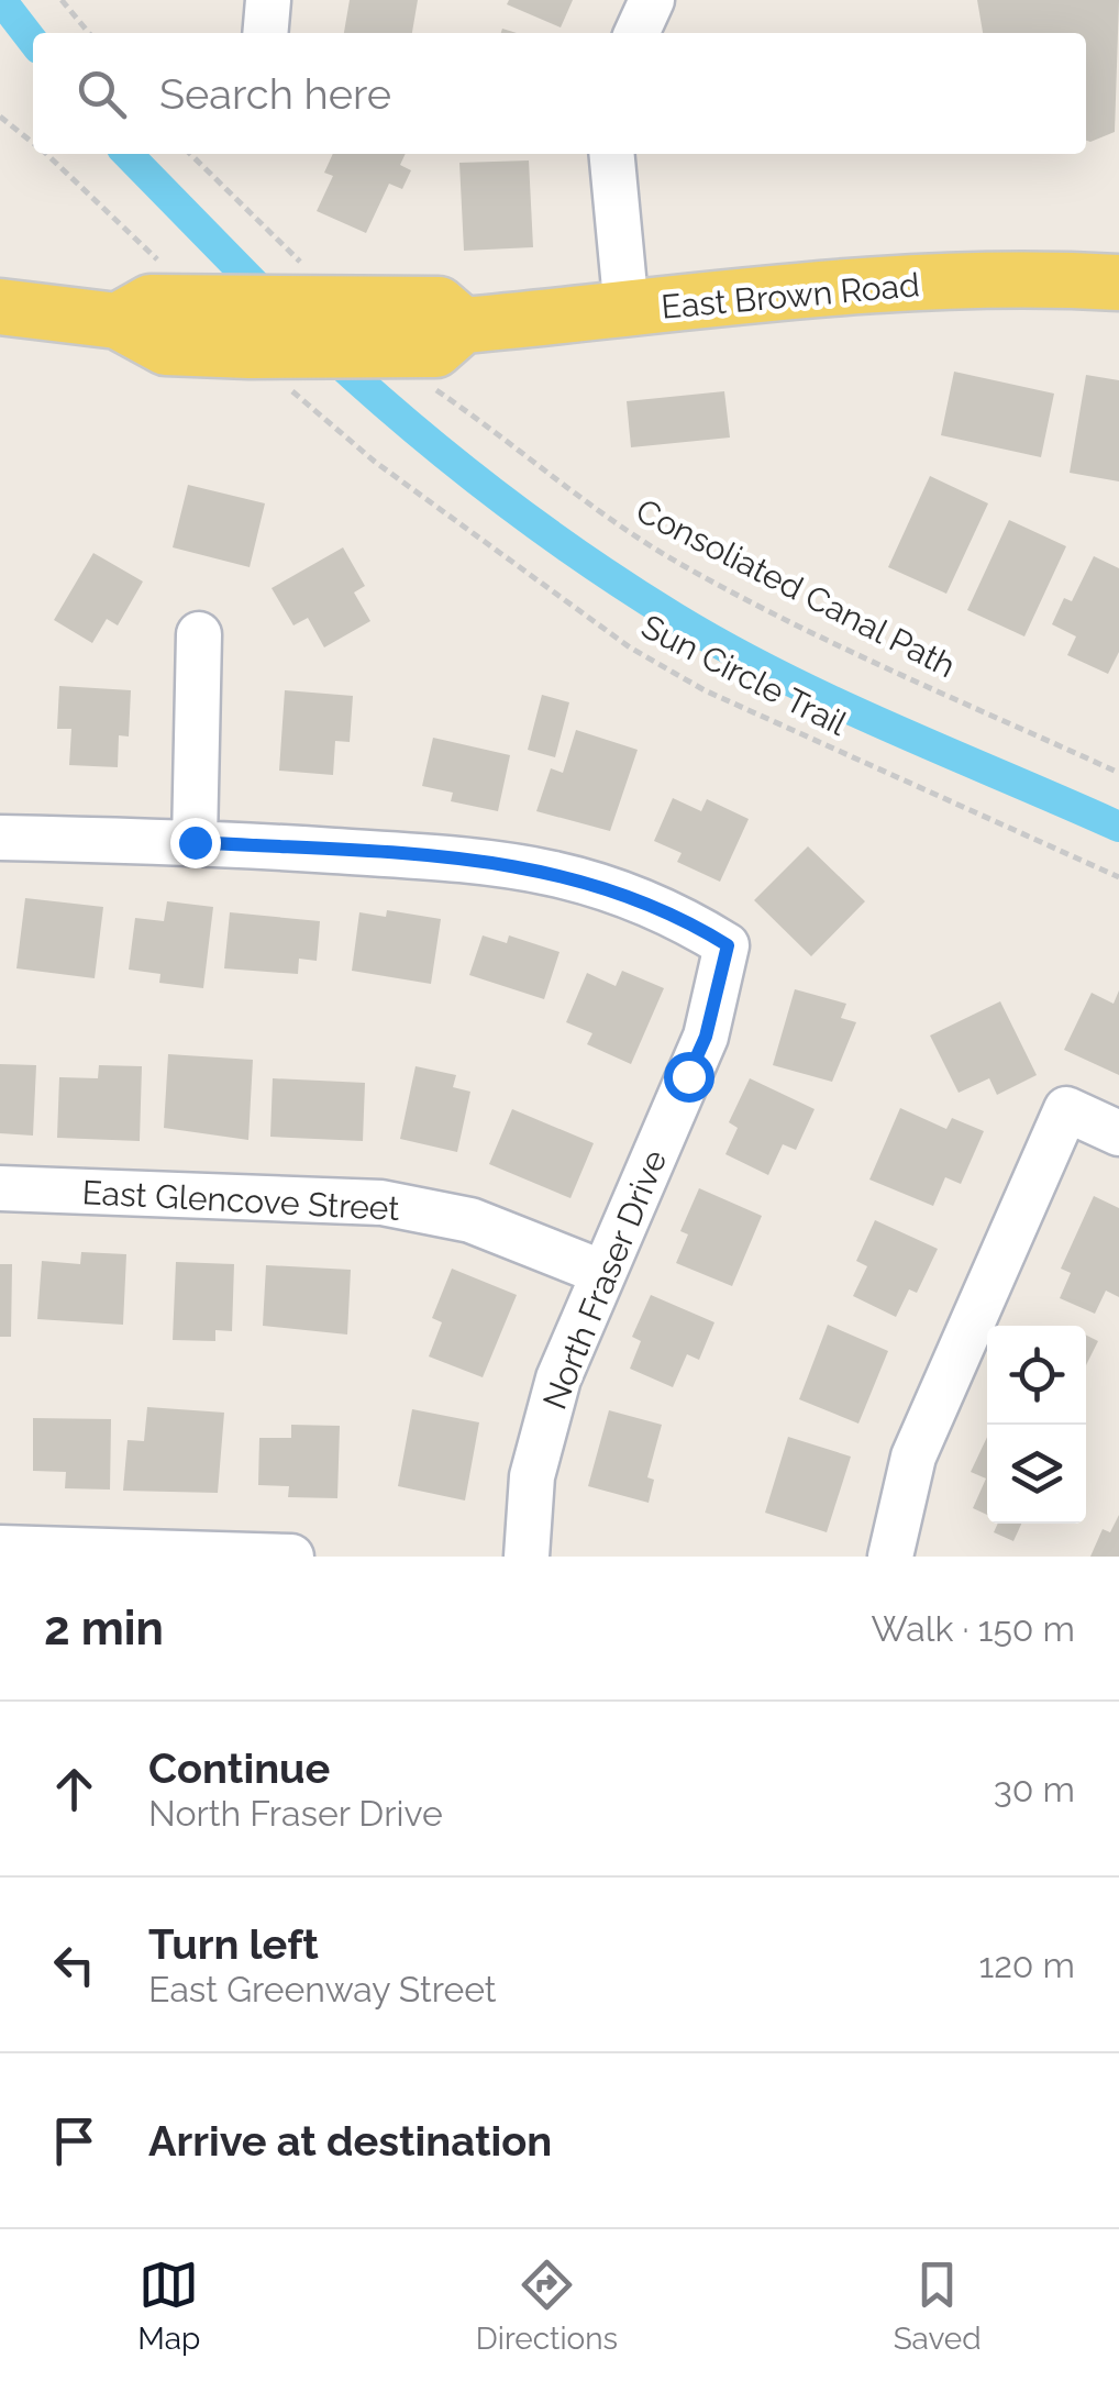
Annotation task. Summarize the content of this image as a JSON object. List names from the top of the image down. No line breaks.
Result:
{"streets":{"main road":["East Brown Road"],"street":["East Glencove Street","North Fraser Drive"],"path":["Consoliated Canal Path","Sun Circle Trail"]},"crossings":[["East Brown Road","Sun Circle Trail"],["East Glencove Street","North Fraser Drive"]],"page":{"search":"Search here","heading":["2 min","Walk · 150 m"],"list":[["Continue","North Fraser Drive","30 m"],["Turn left","East Greenway Street","120 m"],"Arrive at destination"],"nav":["Map","Directions","Saved"]}}
